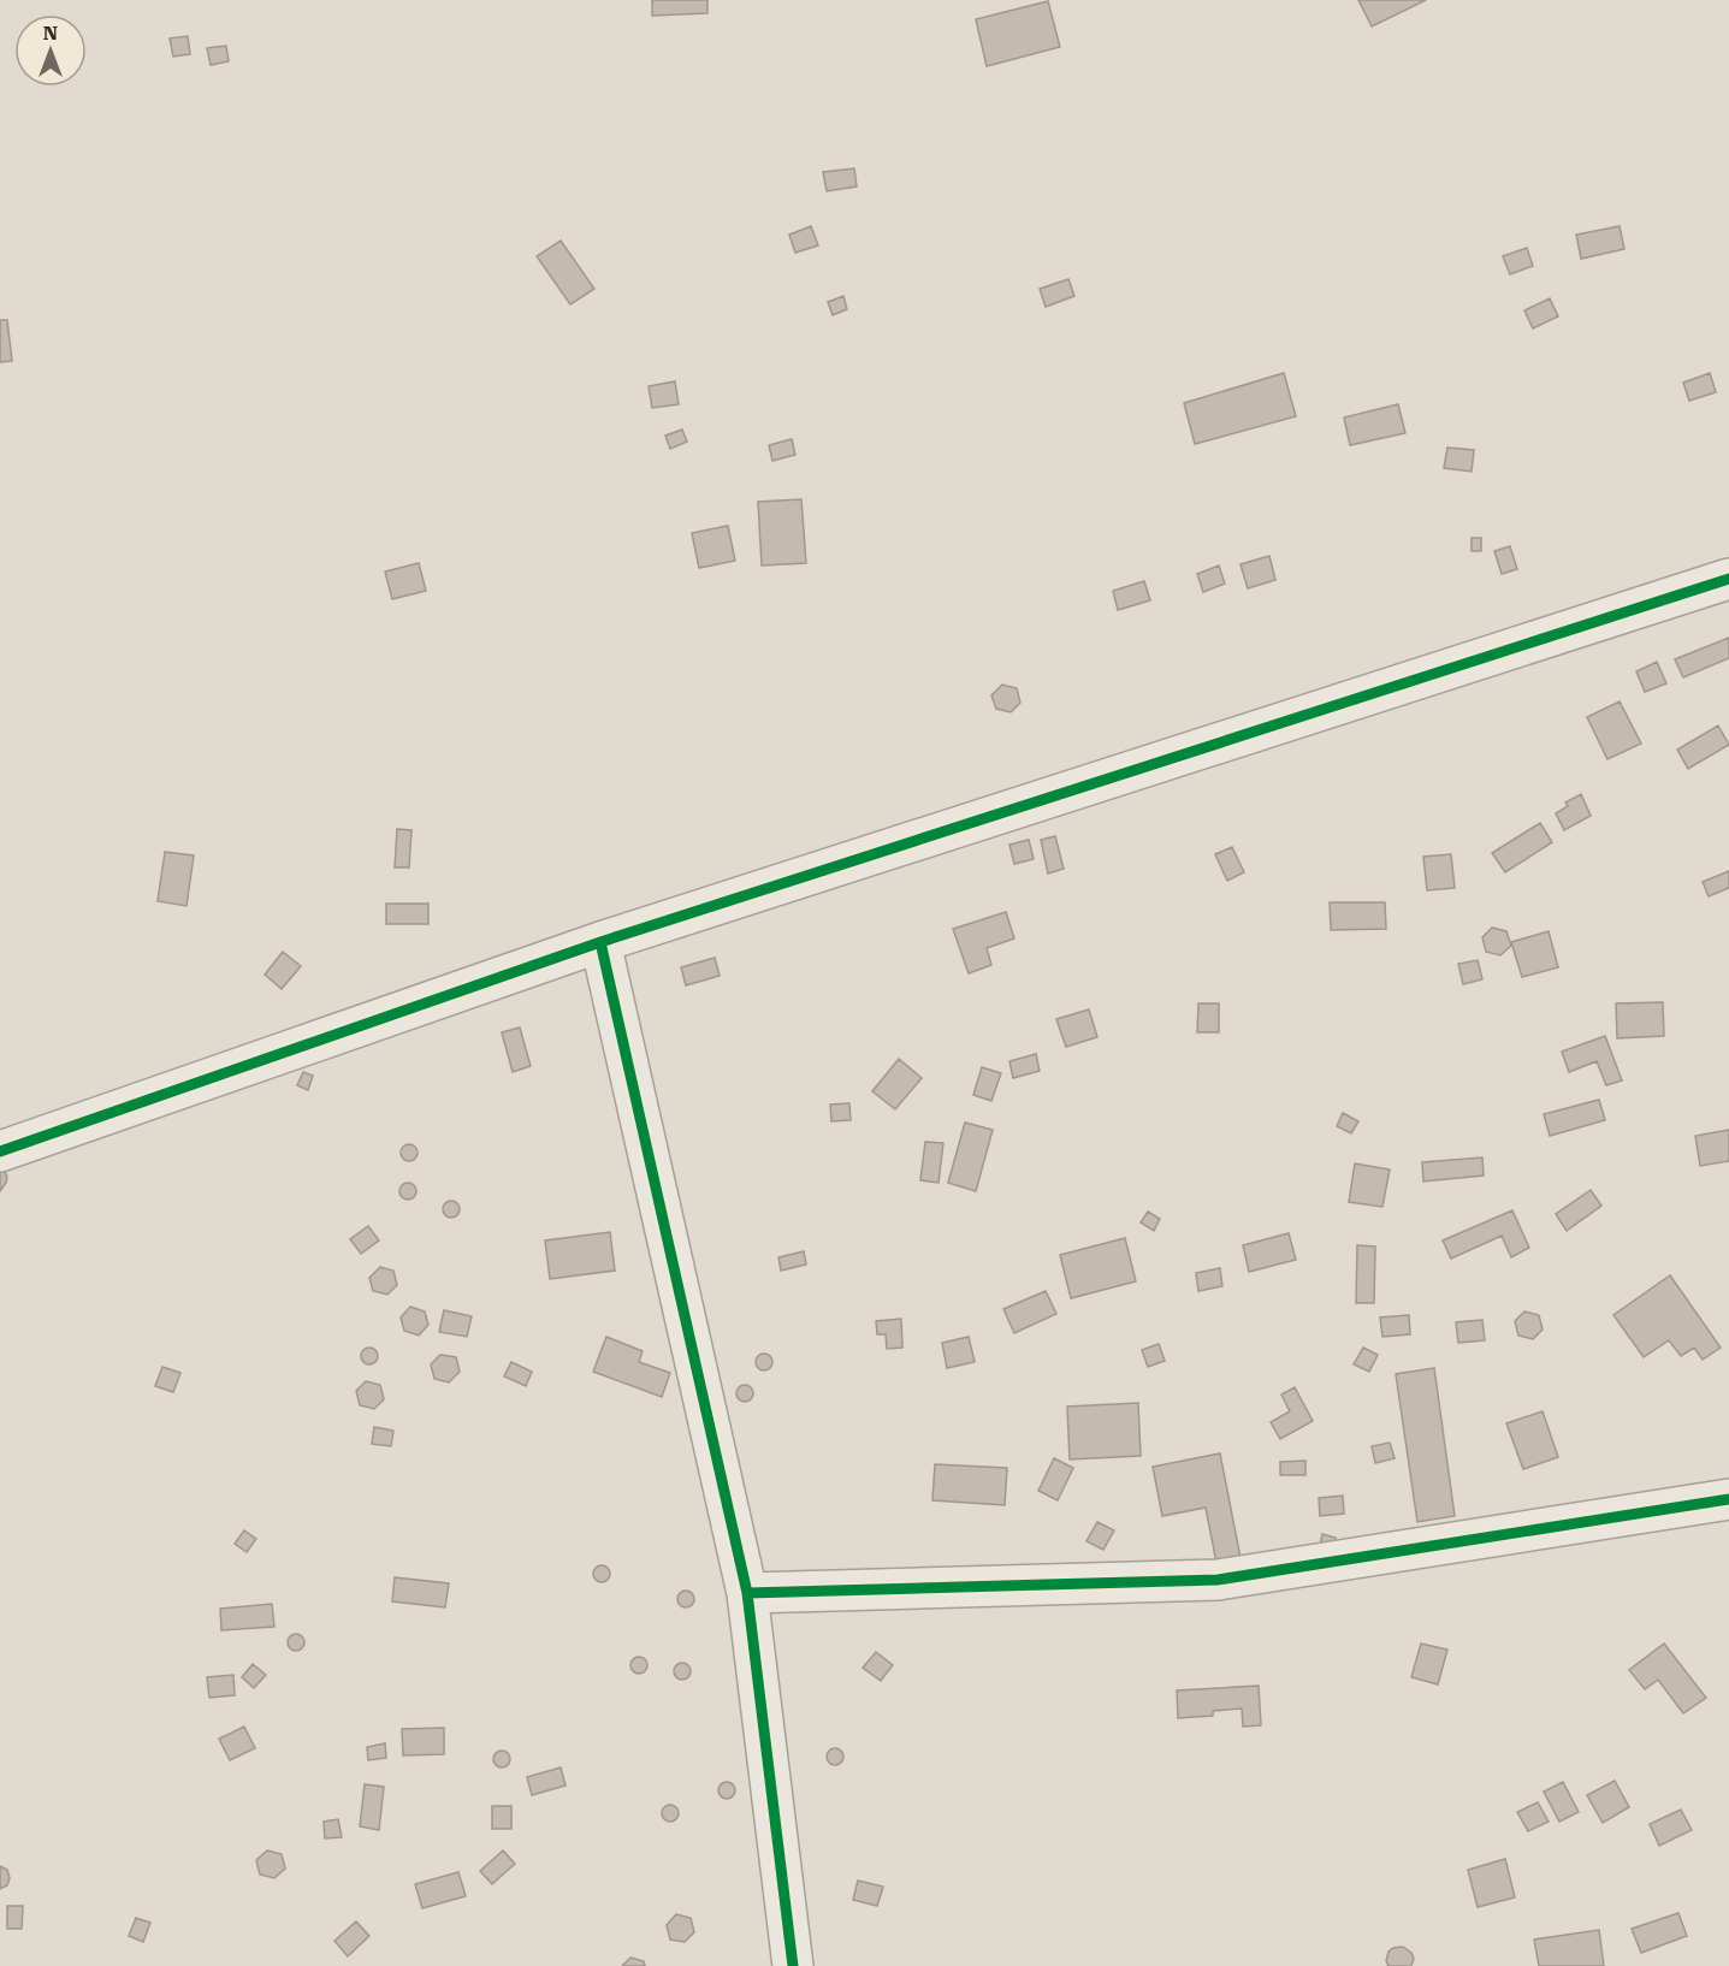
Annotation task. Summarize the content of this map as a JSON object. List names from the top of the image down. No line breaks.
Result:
{"north":"top"}
